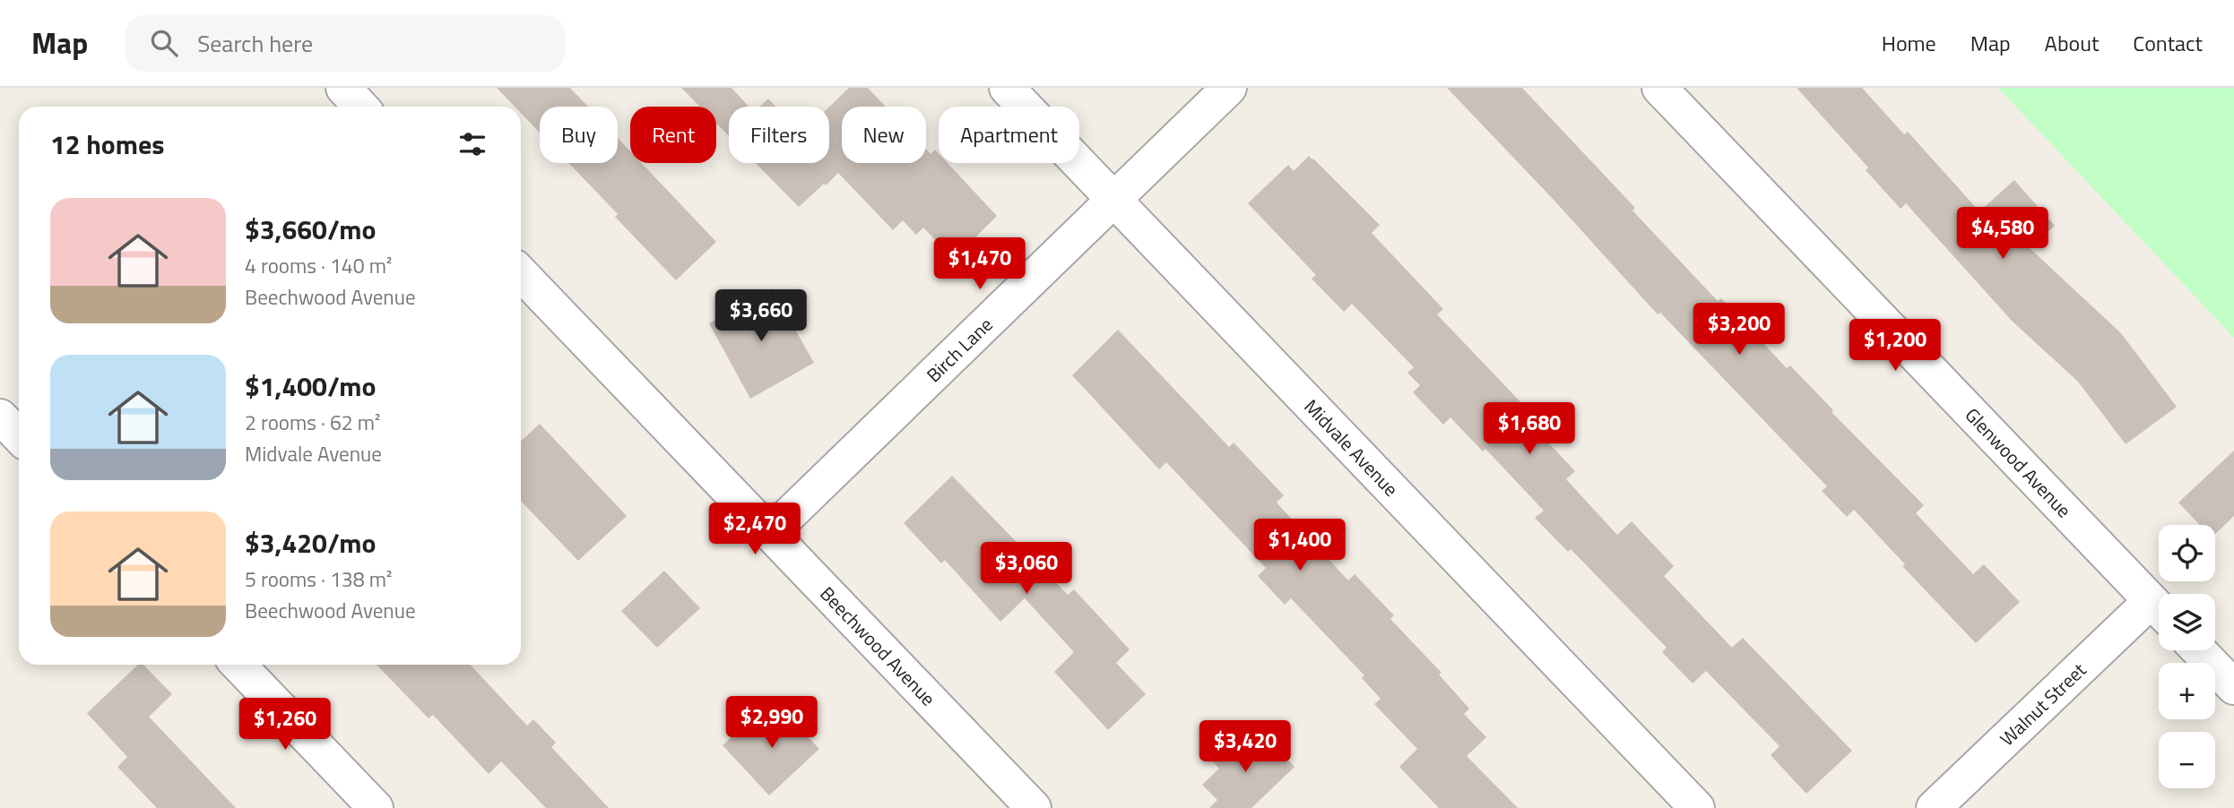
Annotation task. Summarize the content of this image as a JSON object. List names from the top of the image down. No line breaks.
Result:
{"streets":{"street":["Birch Lane","Midvale Avenue","Glenwood Avenue","Beechwood Avenue","Walnut Street"]},"crossings":[["Birch Lane","Midvale Avenue"],["Birch Lane","Beechwood Avenue"]],"page":{"header":"Map","search":"Search here","nav":["Home","Map","About","Contact"],"chip":["Buy","Rent","Filters","New","Apartment"],"heading":"12 homes","list":[{"name":"$3,660/mo","note":"4 rooms · 140 m² · Beechwood Avenue"},{"name":"$1,400/mo","note":"2 rooms · 62 m² · Midvale Avenue"},{"name":"$3,420/mo","note":"5 rooms · 138 m² · Beechwood Avenue"}],"price":["$4,580","$1,470","$3,660","$3,200","$1,200","$1,680","$2,470","$1,400","$3,060","$2,990","$1,260","$3,420"],"map_buttons":["+","−"]}}
